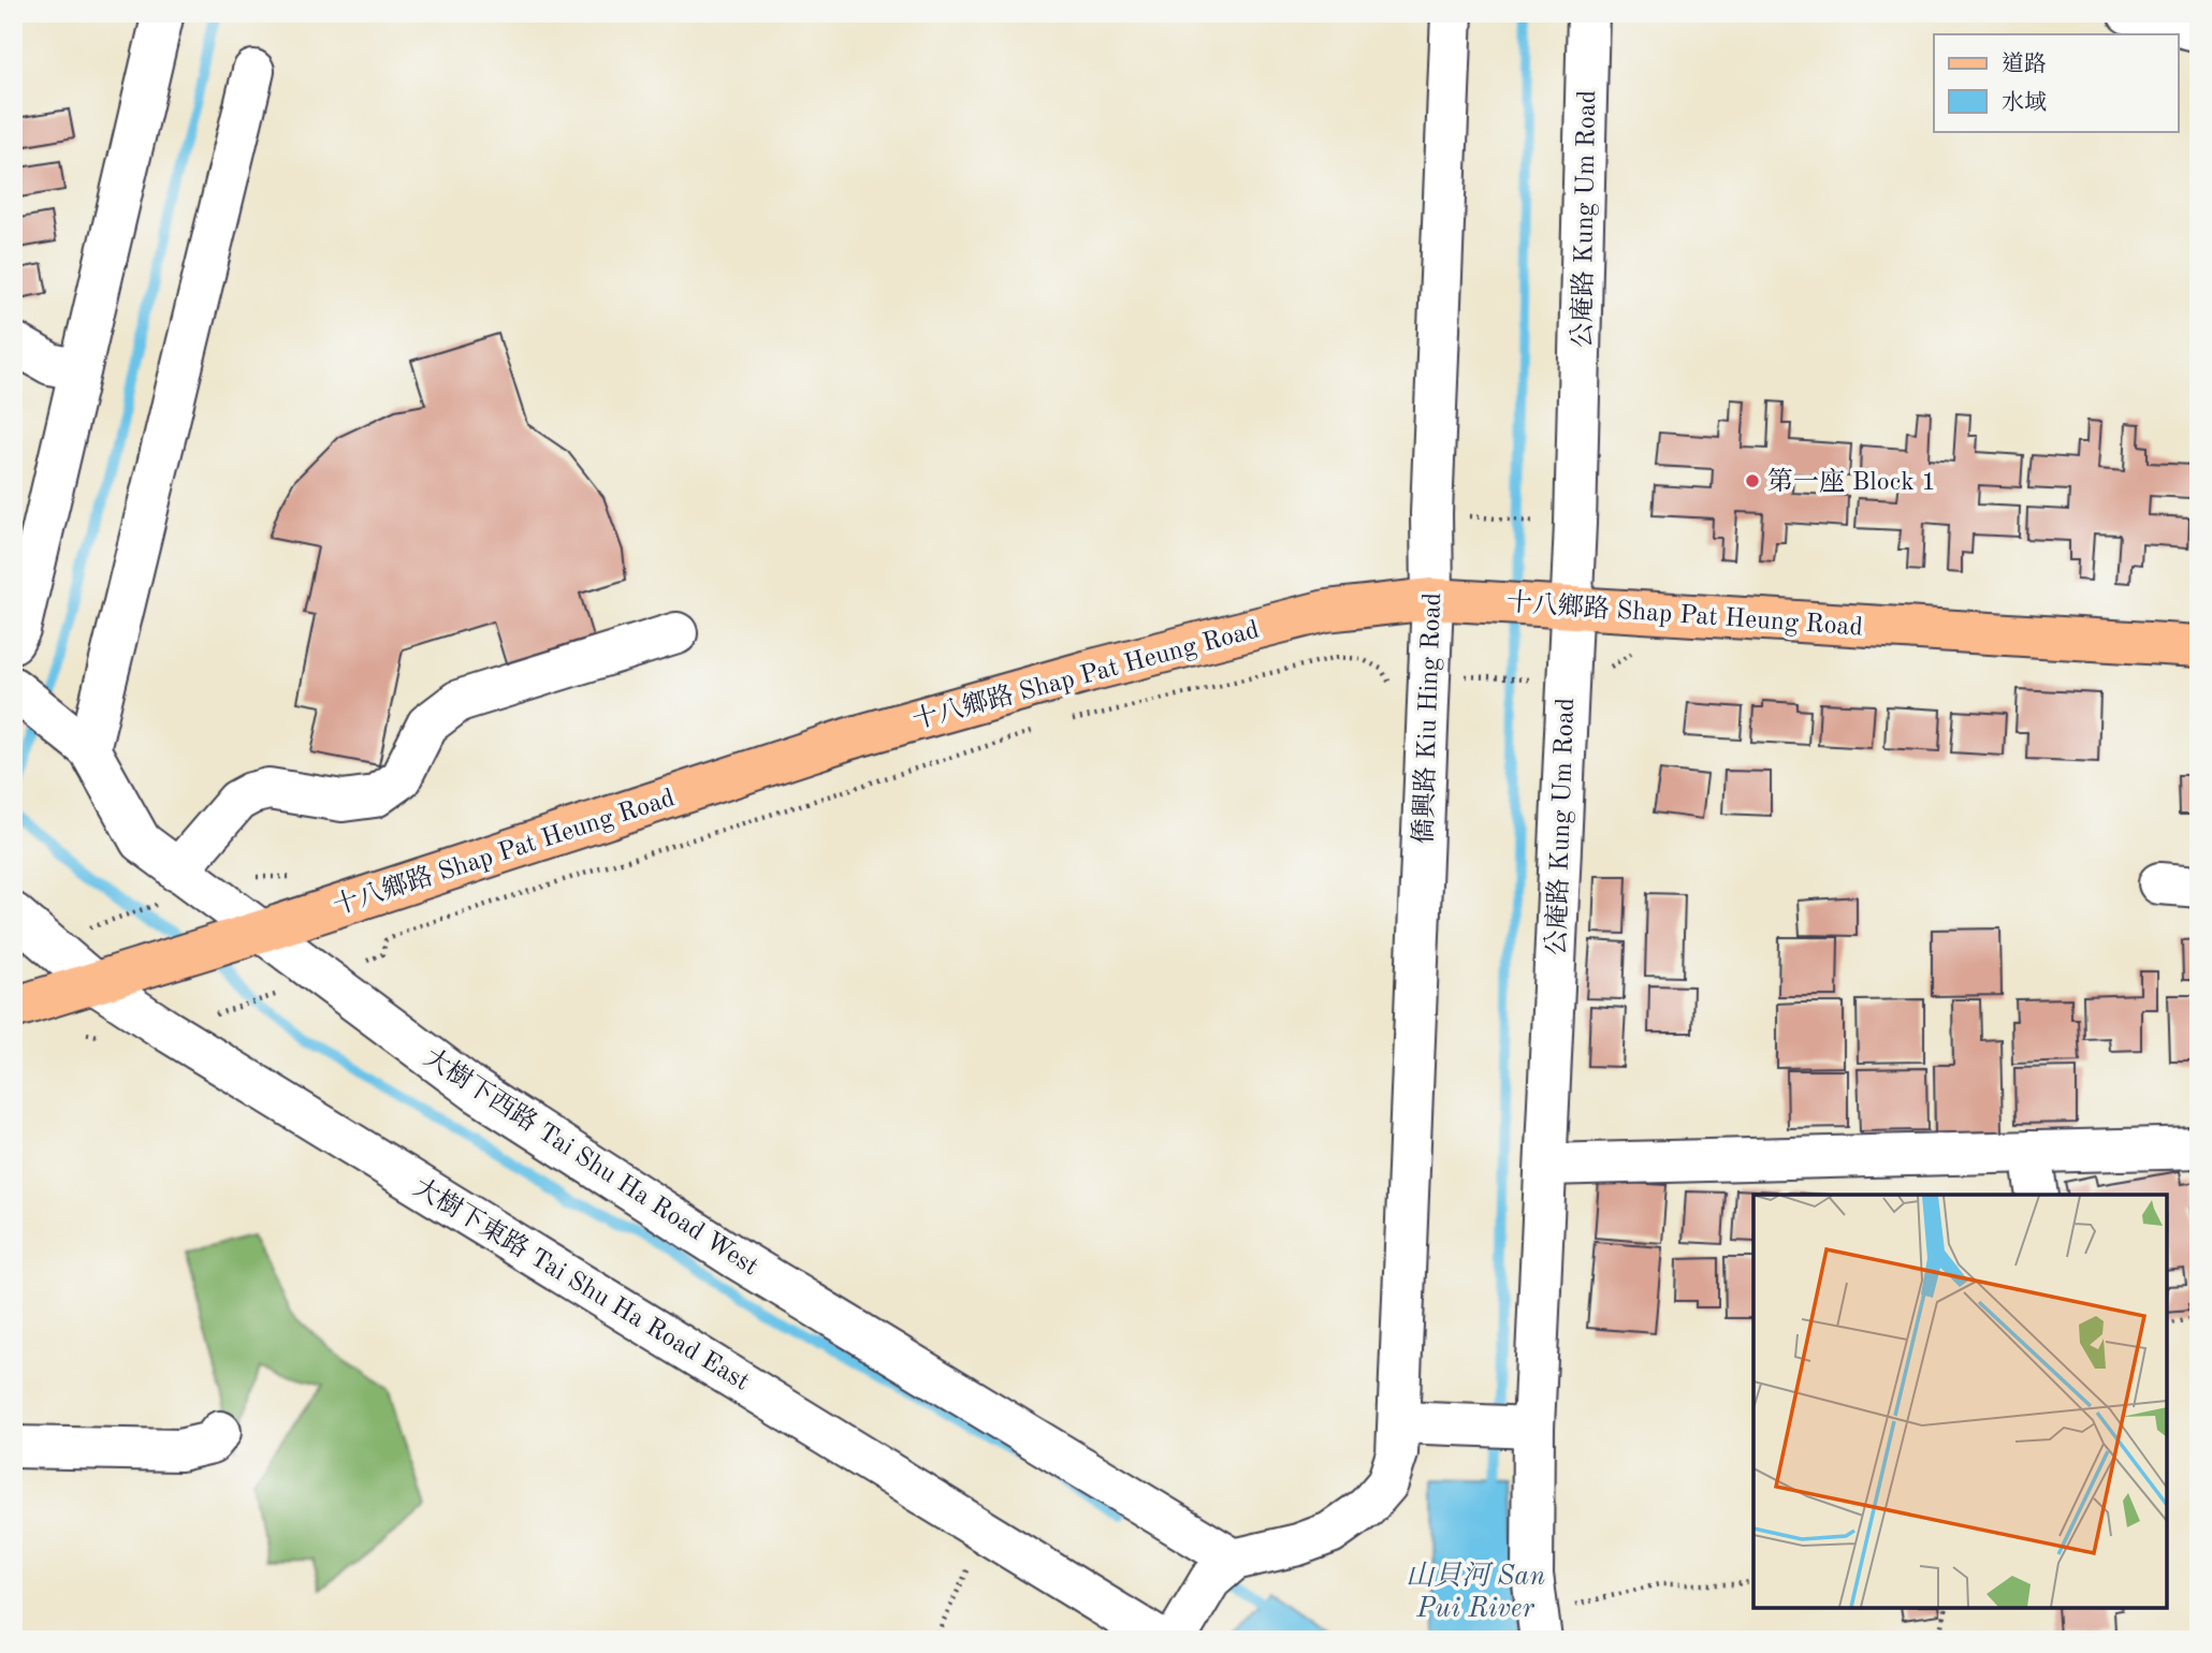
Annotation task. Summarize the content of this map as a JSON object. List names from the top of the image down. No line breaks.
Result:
{"streets":{"main road":["十八鄉路 Shap Pat Heung Road"],"street":["公庵路 Kung Um Road","僑興路 Kiu Hing Road","大樹下西路 Tai Shu Ha Road West","大樹下東路 Tai Shu Ha Road East"]},"crossings":[["公庵路 Kung Um Road","十八鄉路 Shap Pat Heung Road"],["十八鄉路 Shap Pat Heung Road","僑興路 Kiu Hing Road"],["十八鄉路 Shap Pat Heung Road","大樹下西路 Tai Shu Ha Road West"],["十八鄉路 Shap Pat Heung Road","大樹下東路 Tai Shu Ha Road East"],["僑興路 Kiu Hing Road","大樹下西路 Tai Shu Ha Road West"]],"water":["山貝河 San Pui River"],"places":["第一座 Block 1"],"legend":["道路","水域"]}
